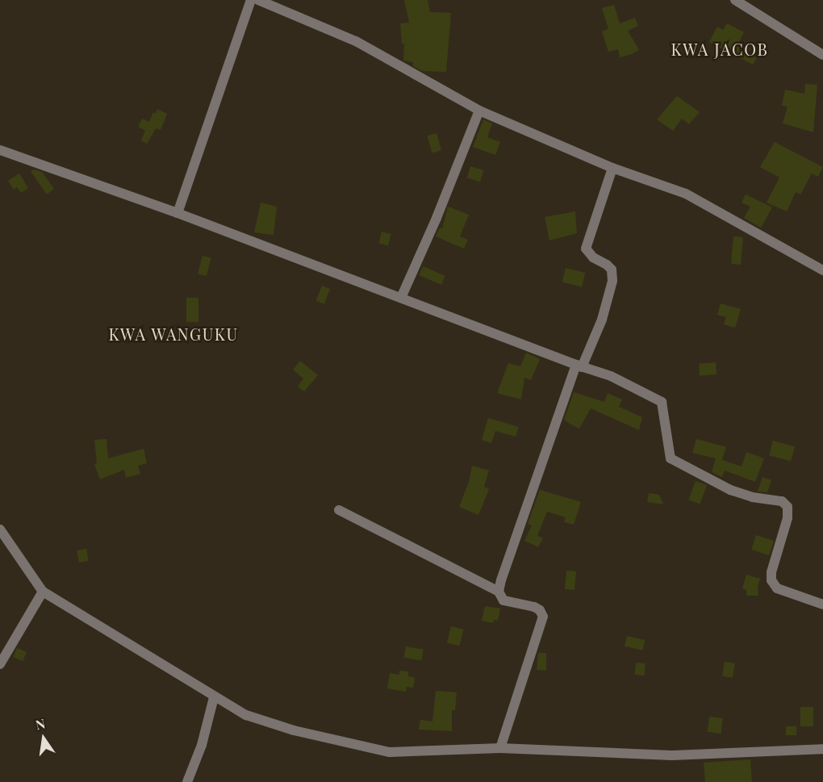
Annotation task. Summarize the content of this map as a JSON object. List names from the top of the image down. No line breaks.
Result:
{"districts":["KWA JACOB","KWA WANGUKU"],"north":"top"}
